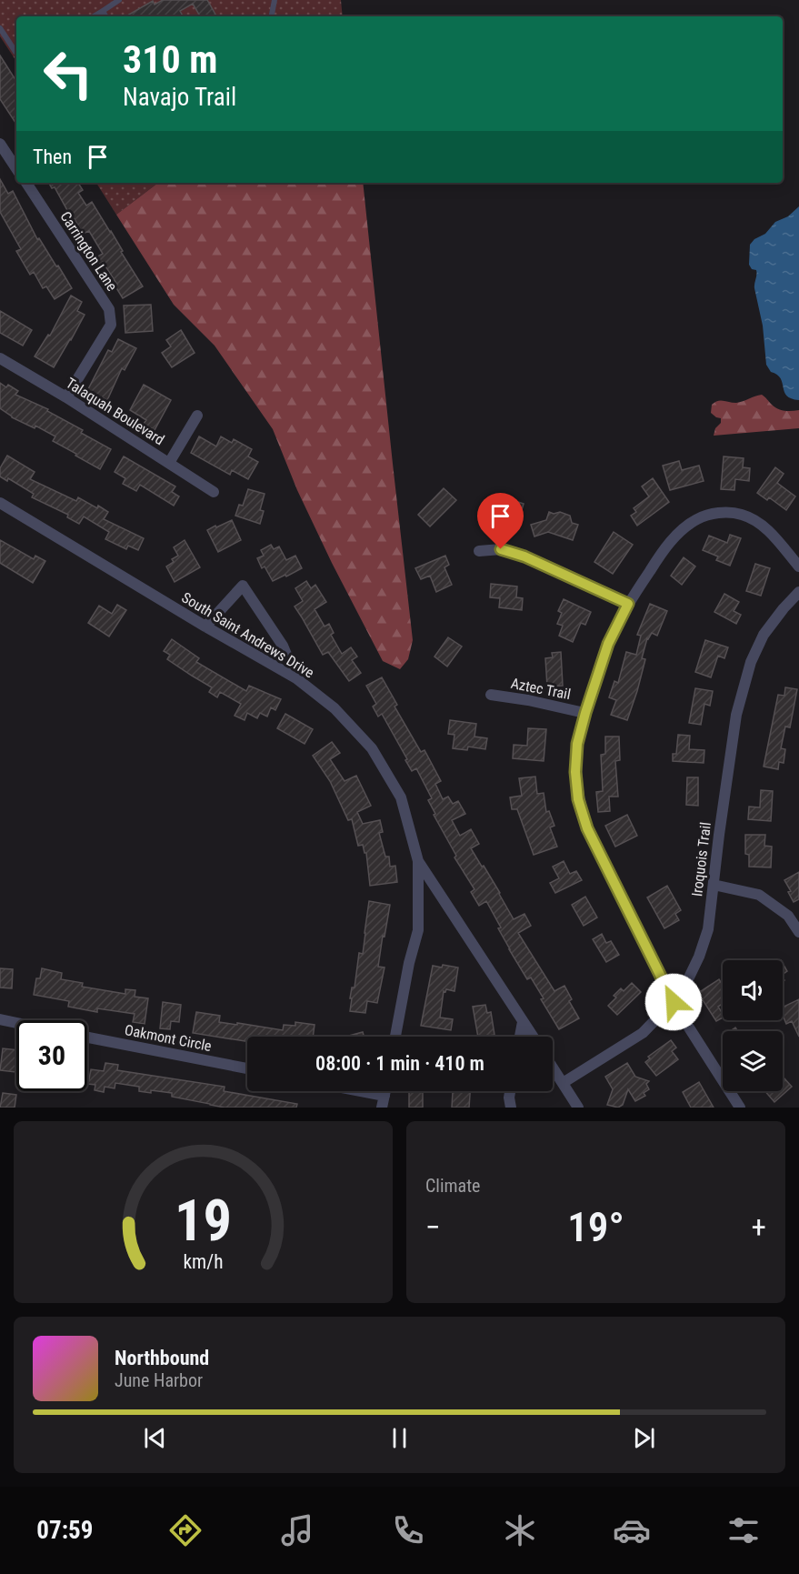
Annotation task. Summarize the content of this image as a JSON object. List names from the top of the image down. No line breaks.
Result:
{"streets":{"street":["Carrington Lane","Talaquah Boulevard","South Saint Andrews Drive","Aztec Trail","Iroquois Trail","Oakmont Circle"]},"crossings":[["Carrington Lane","Talaquah Boulevard"]],"page":{"turn":["310 m","Navajo Trail"],"then":"Then","limit":"30","trip":"08:00 · 1 min · 410 m","tile":"Climate","heat":["−","19°","+"],"song":["Northbound","June Harbor"],"tabs":"07:59","gauge":["19","km/h"]}}
